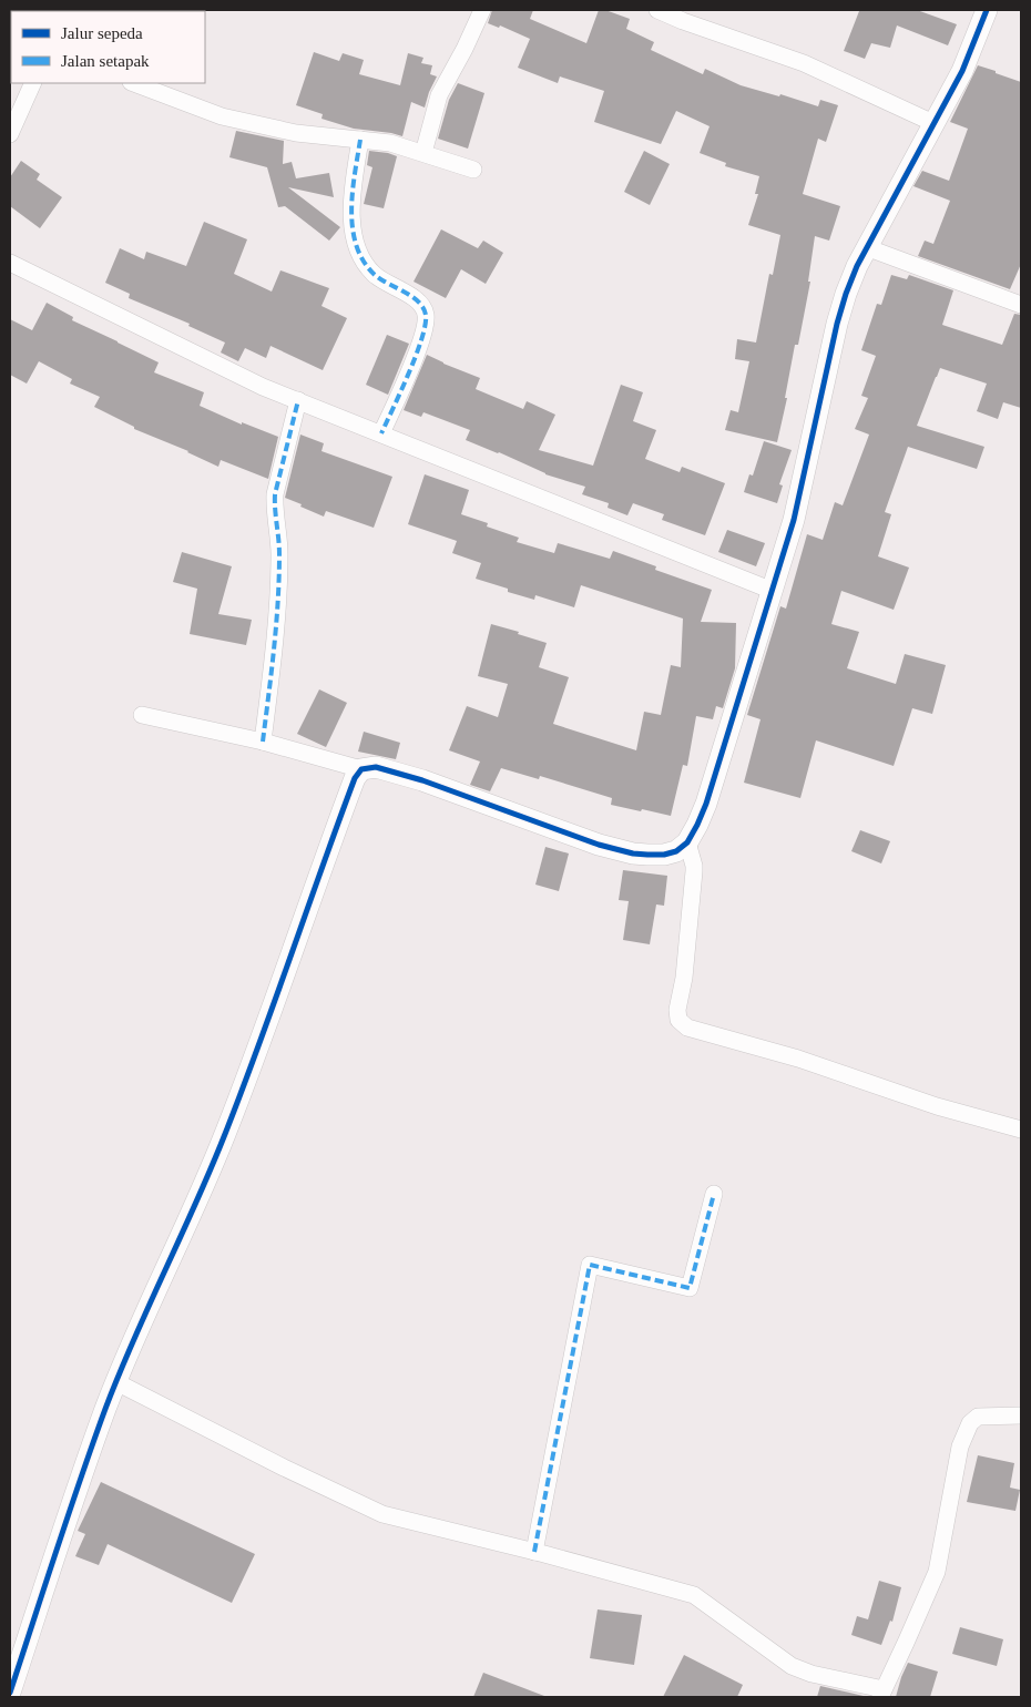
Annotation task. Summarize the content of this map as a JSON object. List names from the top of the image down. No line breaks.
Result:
{"legend":["Jalur sepeda","Jalan setapak"]}
